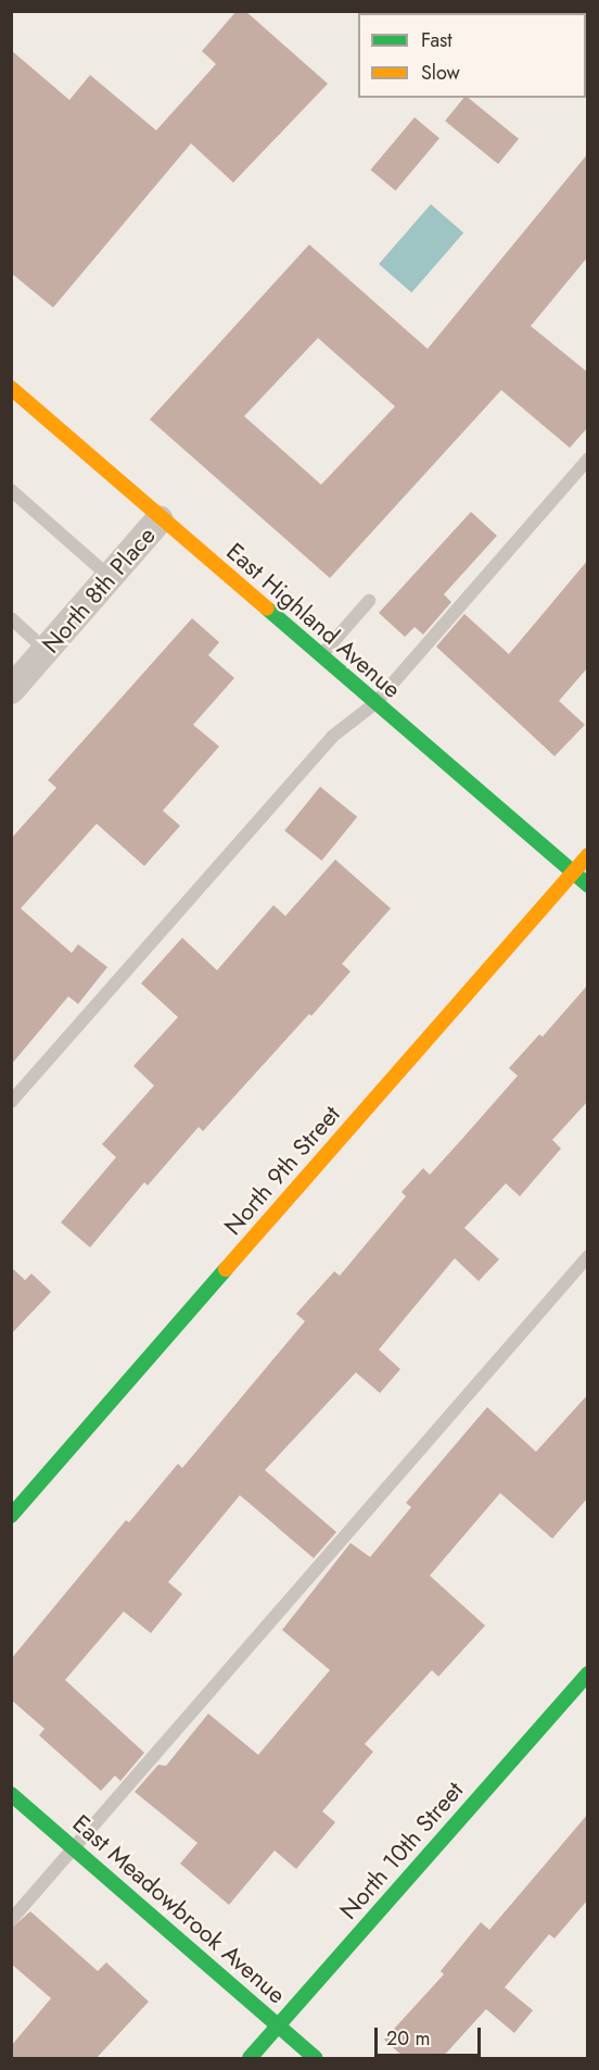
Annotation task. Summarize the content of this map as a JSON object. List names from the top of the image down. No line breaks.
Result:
{"streets":{"street":["North 8th Place","East Highland Avenue","North 9th Street","North 10th Street","East Meadowbrook Avenue"]},"crossings":[["North 8th Place","East Highland Avenue"],["East Highland Avenue","North 9th Street"],["North 10th Street","East Meadowbrook Avenue"]],"legend":["Fast","Slow"],"scale_bar":"20 m"}
